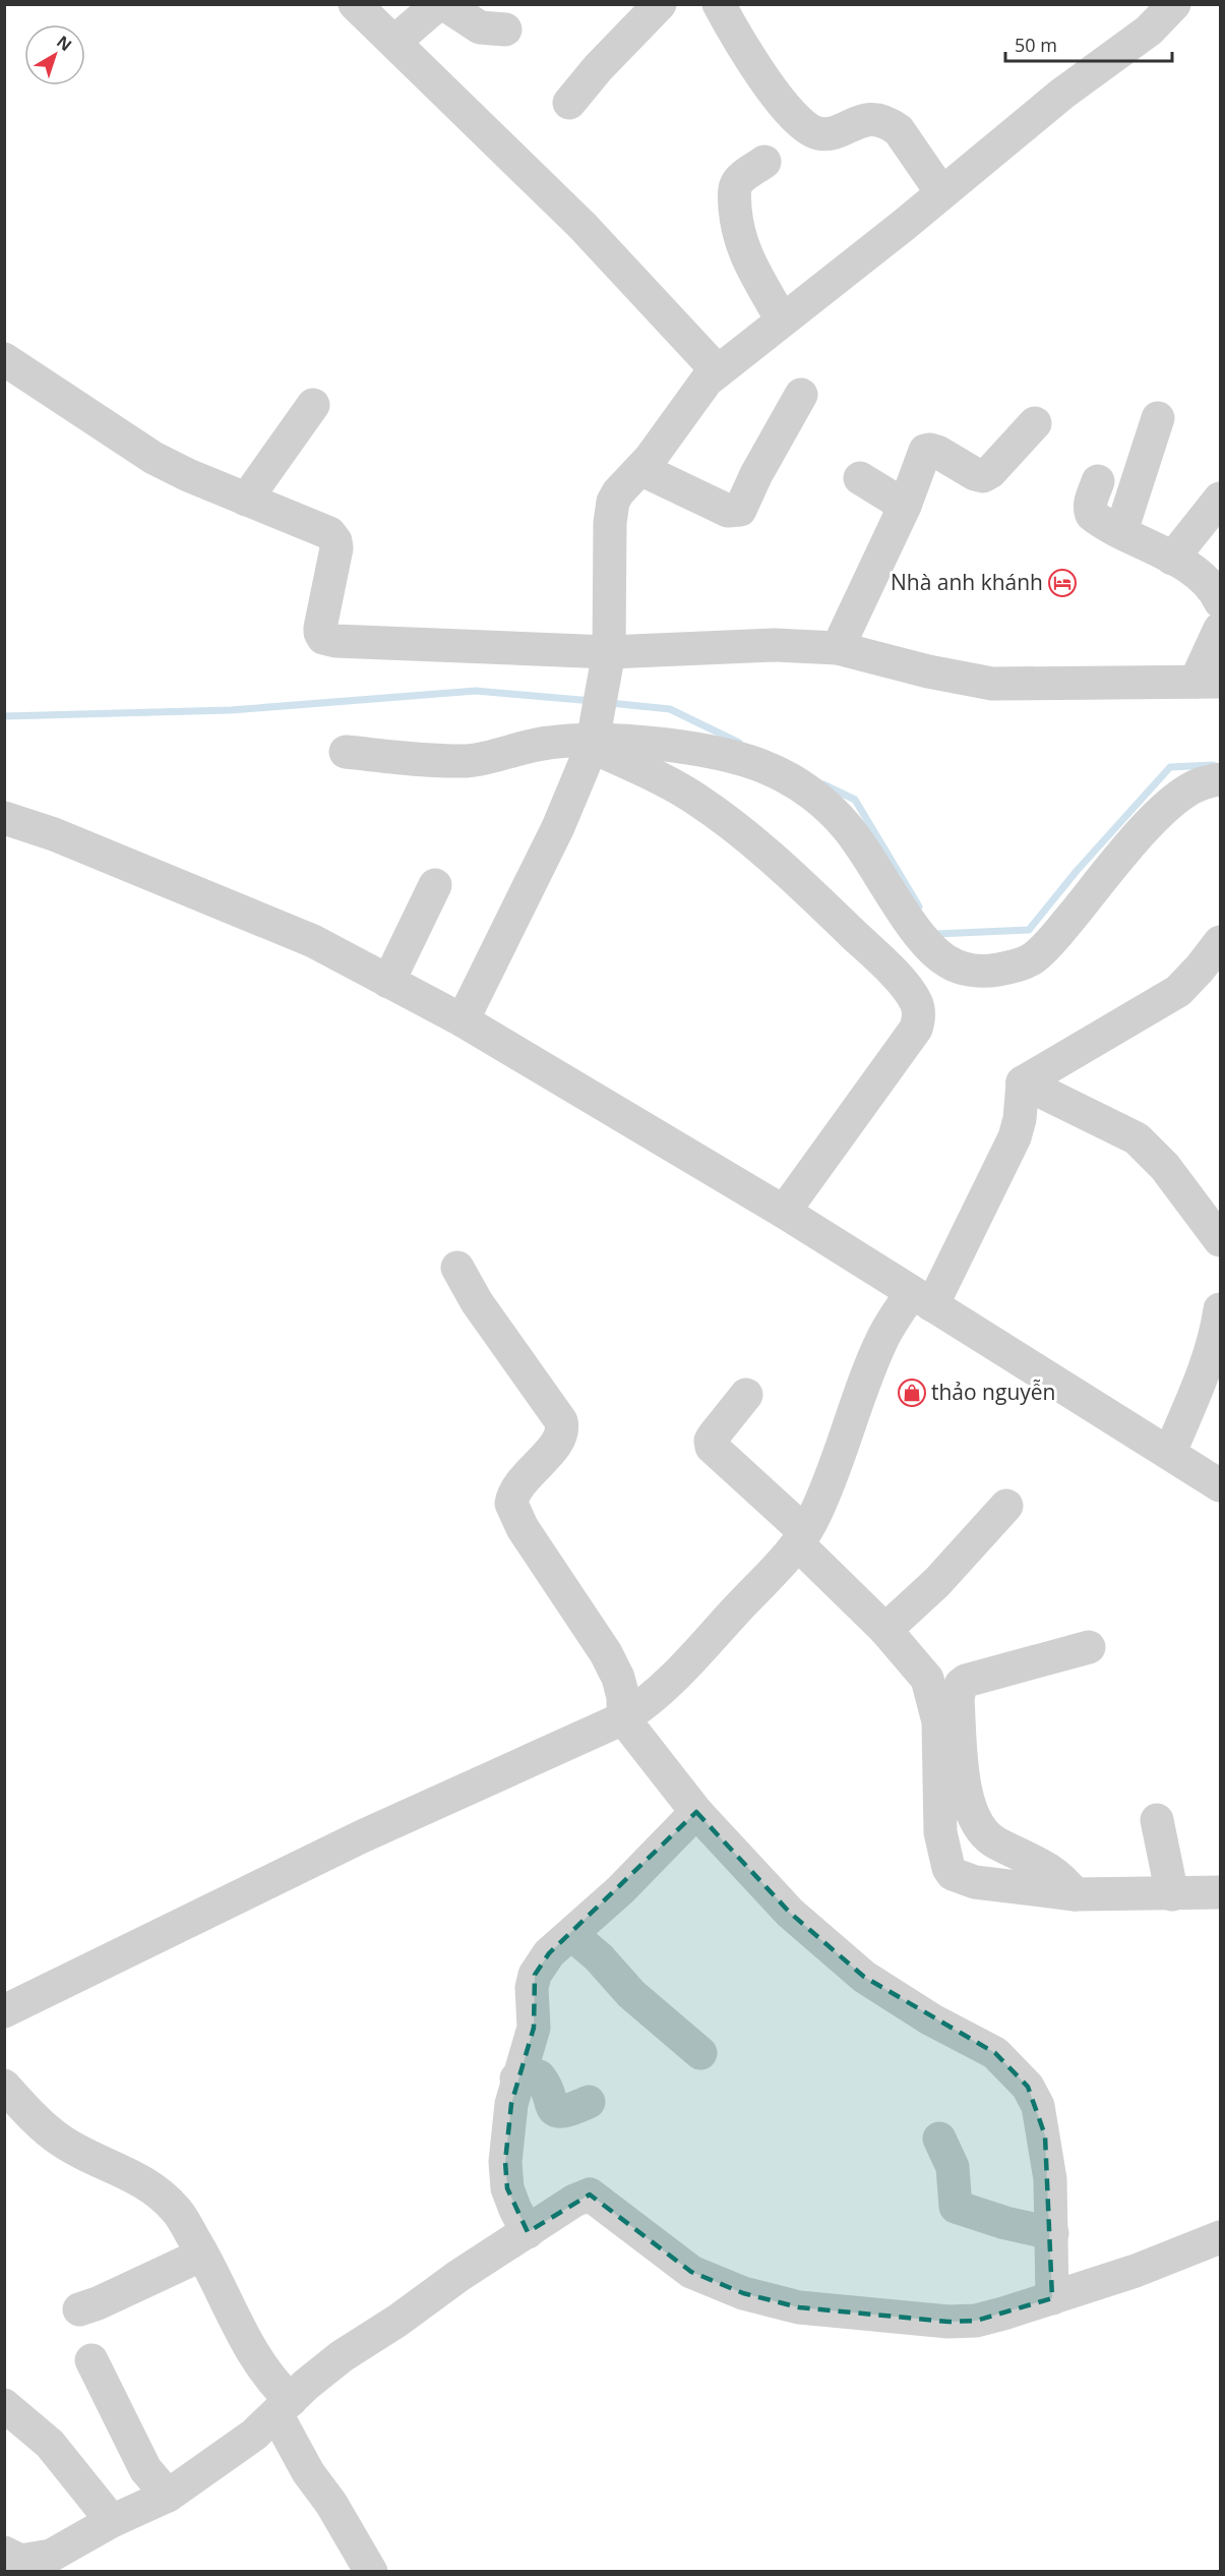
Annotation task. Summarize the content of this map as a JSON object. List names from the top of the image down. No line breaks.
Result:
{"places":{"hotel":["Nhà anh khánh"],"shop":["thảo nguyễn"]},"scale_bar":"50 m","north":"top right"}
